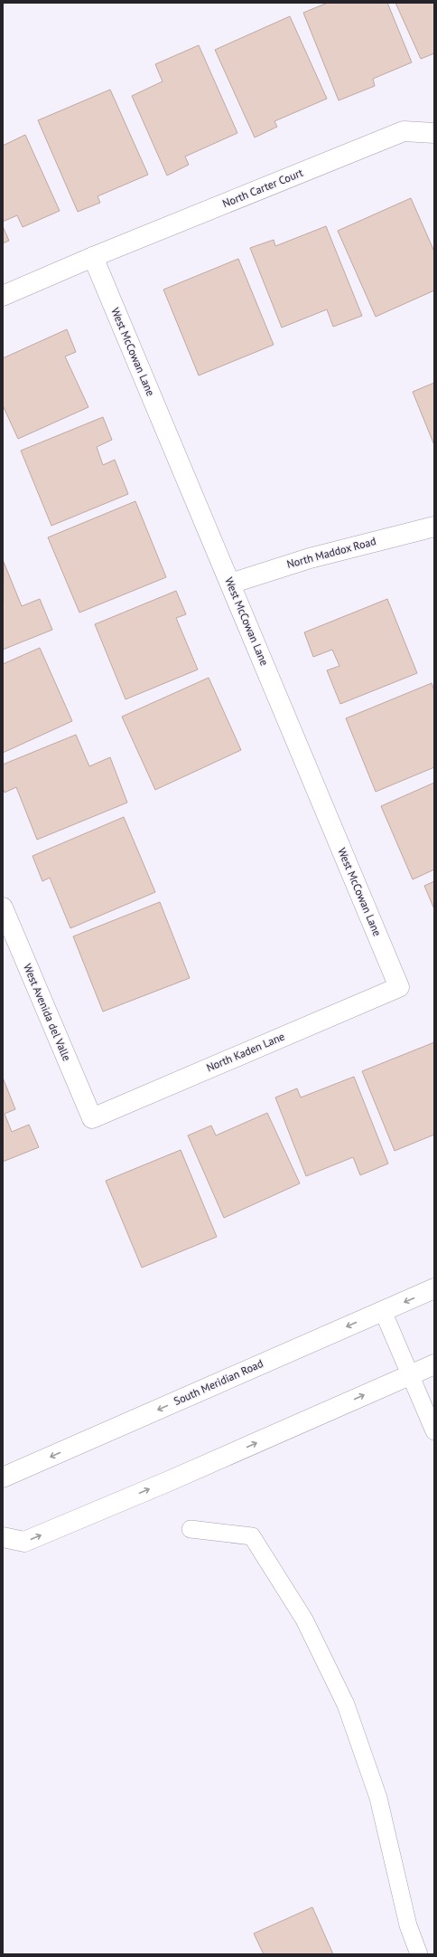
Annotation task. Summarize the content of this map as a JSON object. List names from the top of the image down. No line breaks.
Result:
{"streets":{"street":["North Carter Court","West McCowan Lane","North Maddox Road","West Avenida del Valle","North Kaden Lane","South Meridian Road"]},"crossings":[["North Carter Court","West McCowan Lane"],["West McCowan Lane","North Maddox Road"],["West McCowan Lane","North Kaden Lane"],["West Avenida del Valle","North Kaden Lane"]]}
